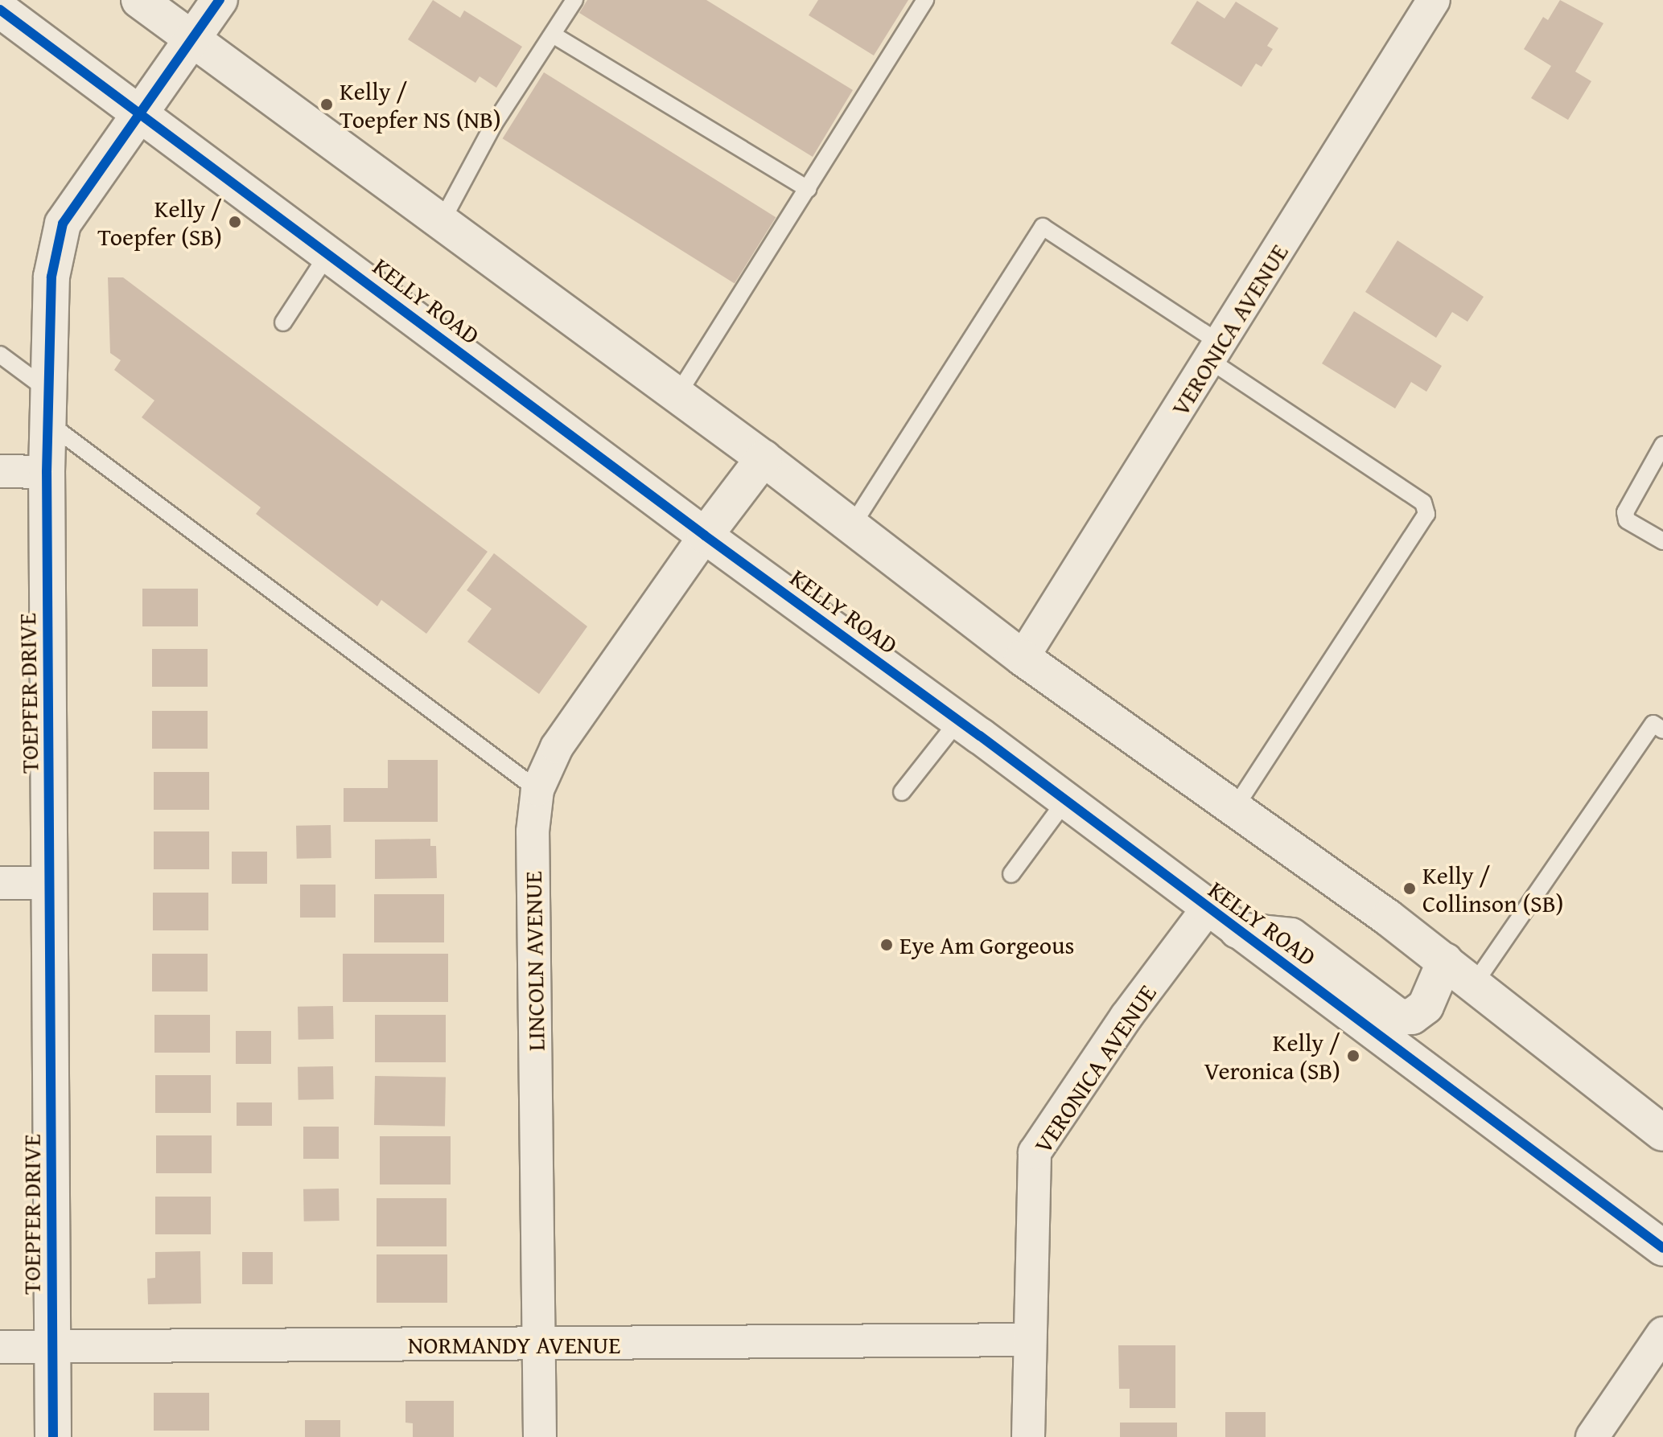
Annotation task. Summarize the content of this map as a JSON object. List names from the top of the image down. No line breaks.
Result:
{"streets":{"street":["KELLY ROAD","VERONICA AVENUE","TOEPFER DRIVE","LINCOLN AVENUE","NORMANDY AVENUE"]},"crossings":[["KELLY ROAD","VERONICA AVENUE"],["KELLY ROAD","TOEPFER DRIVE"],["KELLY ROAD","LINCOLN AVENUE"],["VERONICA AVENUE","NORMANDY AVENUE"],["TOEPFER DRIVE","NORMANDY AVENUE"],["LINCOLN AVENUE","NORMANDY AVENUE"]],"places":["Kelly / Toepfer NS (NB)","Kelly / Toepfer (SB)","Kelly / Collinson (SB)","Eye Am Gorgeous","Kelly / Veronica (SB)"]}
